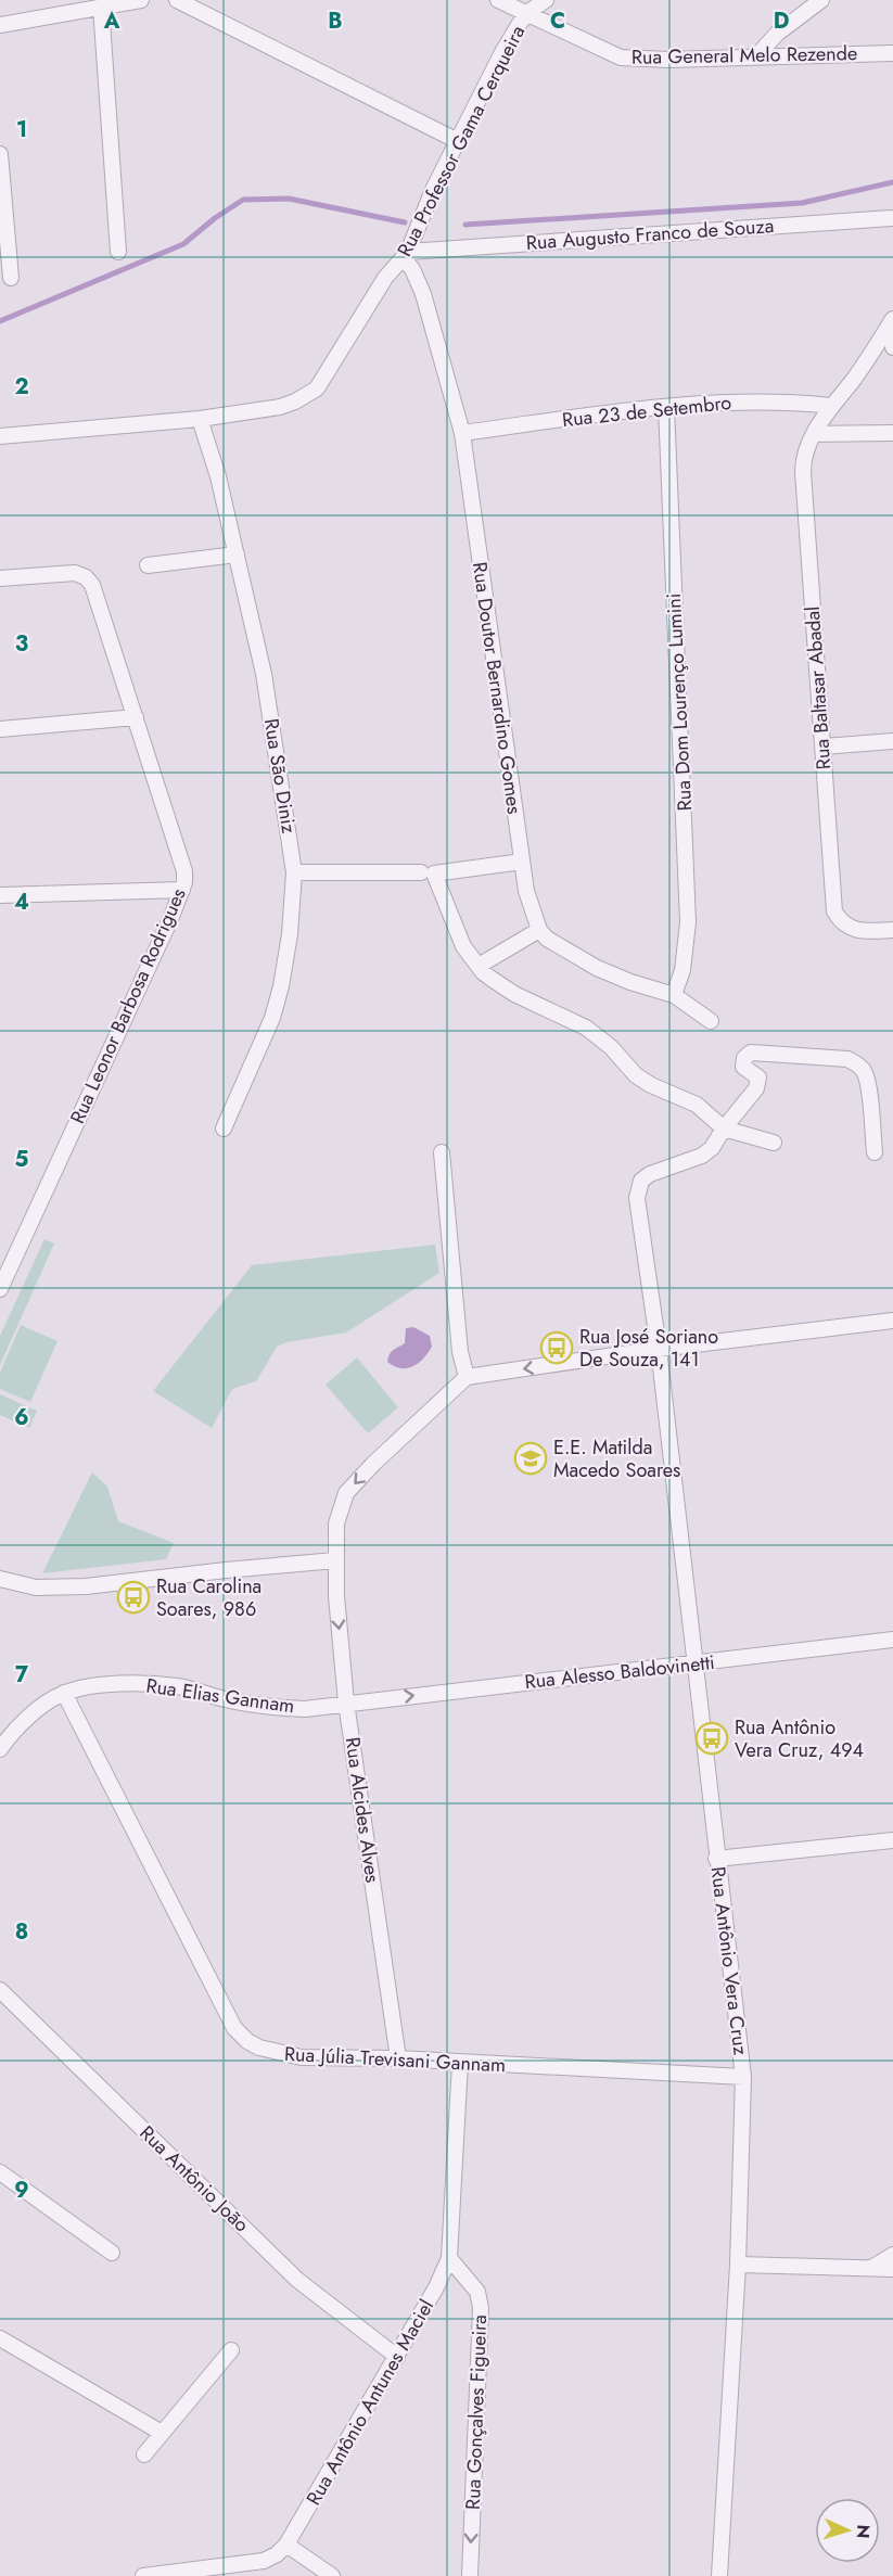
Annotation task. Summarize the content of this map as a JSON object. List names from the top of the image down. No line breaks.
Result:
{"streets":{"street":["Rua General Melo Rezende","Rua Professor Gama Cerqueira","Rua Augusto Franco de Souza","Rua 23 de Setembro","Rua Doutor Bernardino Gomes","Rua Baltasar Abadal","Rua Dom Lourenço Lumini","Rua São Diniz","Rua Leonor Barbosa Rodrigues","Rua Alesso Baldovinetti","Rua Elias Gannam","Rua Alcides Alves","Rua Antônio Vera Cruz","Rua Júlia Trevisani Gannam","Rua Antônio João","Rua Antônio Antunes Maciel","Rua Gonçalves Figueira"]},"crossings":[["Rua General Melo Rezende","Rua Professor Gama Cerqueira"],["Rua Professor Gama Cerqueira","Rua Augusto Franco de Souza"],["Rua Professor Gama Cerqueira","Rua Doutor Bernardino Gomes"],["Rua Professor Gama Cerqueira","Rua São Diniz"],["Rua Augusto Franco de Souza","Rua Doutor Bernardino Gomes"],["Rua 23 de Setembro","Rua Doutor Bernardino Gomes"],["Rua 23 de Setembro","Rua Baltasar Abadal"],["Rua 23 de Setembro","Rua Dom Lourenço Lumini"],["Rua Alesso Baldovinetti","Rua Elias Gannam"],["Rua Alesso Baldovinetti","Rua Alcides Alves"],["Rua Alesso Baldovinetti","Rua Antônio Vera Cruz"],["Rua Elias Gannam","Rua Alcides Alves"],["Rua Elias Gannam","Rua Júlia Trevisani Gannam"],["Rua Alcides Alves","Rua Júlia Trevisani Gannam"],["Rua Antônio Vera Cruz","Rua Júlia Trevisani Gannam"],["Rua Antônio João","Rua Antônio Antunes Maciel"],["Rua Antônio Antunes Maciel","Rua Gonçalves Figueira"]],"one_way":["Rua Alesso Baldovinetti","Rua Alcides Alves","Rua Gonçalves Figueira"],"places":{"bus stop":["Rua José Soriano De Souza, 141","Rua Carolina Soares, 986","Rua Antônio Vera Cruz, 494"],"school or university":["E.E. Matilda Macedo Soares"]},"north":"right","grid":{"columns":["A","B","C","D"],"rows":["1","2","3","4","5","6","7","8","9"]}}
